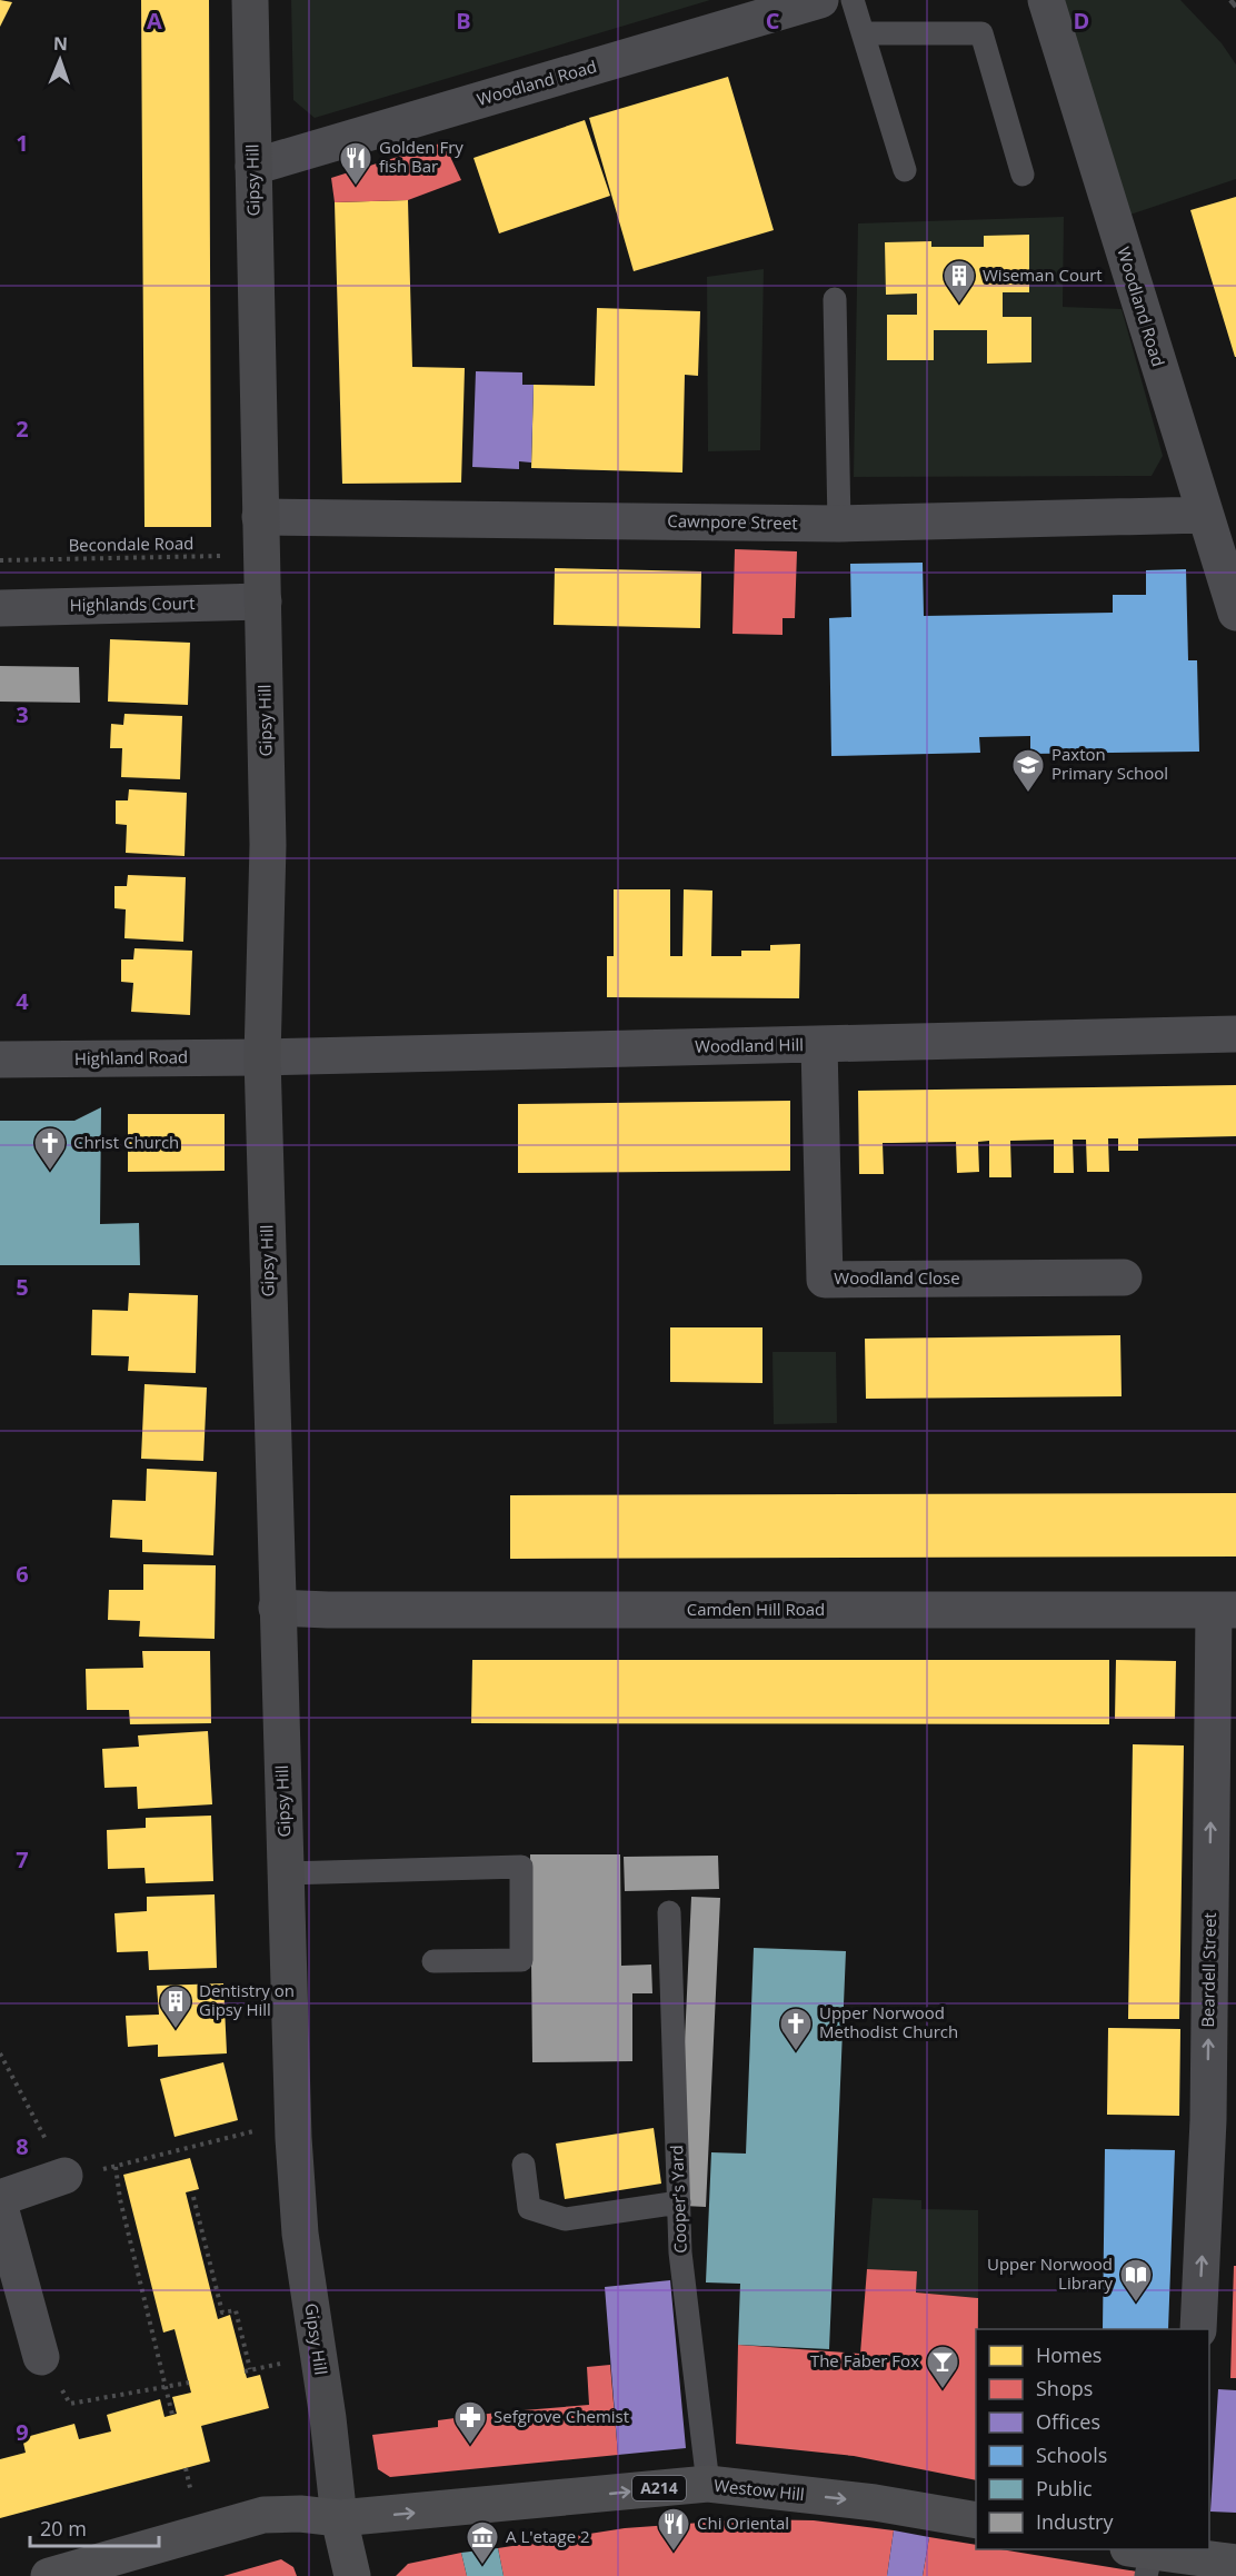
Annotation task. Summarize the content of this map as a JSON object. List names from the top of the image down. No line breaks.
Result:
{"streets":{"main road":["A214","Westow Hill"],"street":["Woodland Road","Gipsy Hill","Cawnpore Street","Highlands Court","Woodland Hill","Highland Road","Woodland Close","Camden Hill Road","Beardell Street"],"lane":["Cooper's Yard"],"path":["Becondale Road"]},"crossings":[["Woodland Road","Gipsy Hill"],["Woodland Road","Cawnpore Street"],["Gipsy Hill","Cawnpore Street"],["Gipsy Hill","Becondale Road"],["Gipsy Hill","Highlands Court"],["Gipsy Hill","Woodland Hill"],["Gipsy Hill","Highland Road"],["Gipsy Hill","Camden Hill Road"],["Gipsy Hill","A214"],["Gipsy Hill","Westow Hill"],["Woodland Hill","Highland Road"],["Woodland Hill","Woodland Close"],["Camden Hill Road","Beardell Street"],["Cooper's Yard","Westow Hill"],["A214","Westow Hill"]],"one_way":["Beardell Street","Westow Hill"],"places":{"restaurant":["Golden Fry fish Bar","Chi Oriental"],"building":["Wiseman Court","Dentistry on Gipsy Hill"],"school or university":["Paxton Primary School"],"church":["Christ Church","Upper Norwood Methodist Church"],"library":["Upper Norwood Library"],"bar":["The Faber Fox"],"pharmacy":["Sefgrove Chemist"],"museum":["A L'etage 2"]},"legend":["Homes","Shops","Offices","Schools","Public","Industry"],"scale_bar":"20 m","north":"top","grid":{"columns":["A","B","C","D"],"rows":["1","2","3","4","5","6","7","8","9"]}}
